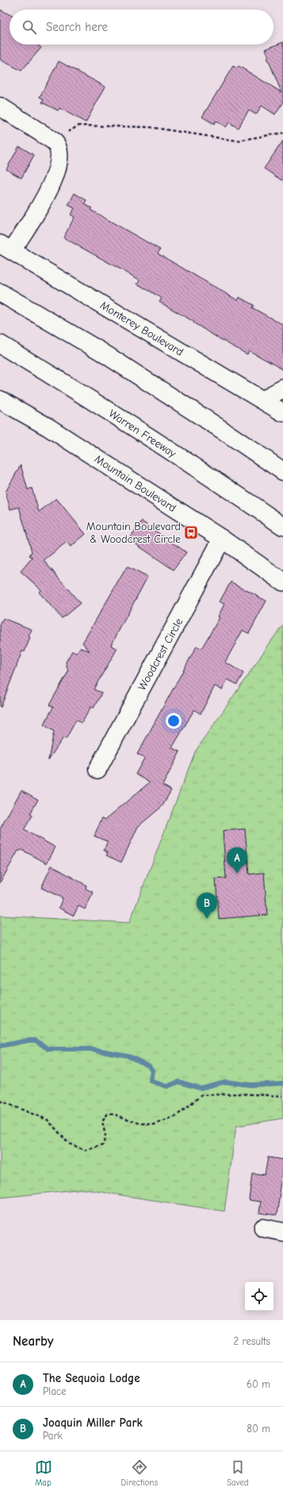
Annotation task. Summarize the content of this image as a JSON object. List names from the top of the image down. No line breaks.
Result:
{"streets":{"main road":["Monterey Boulevard","Warren Freeway","Mountain Boulevard","Woodcrest Circle"]},"crossings":[["Mountain Boulevard","Woodcrest Circle"]],"places":{"bus stop":["Mountain Boulevard & Woodcrest Circle"]},"page":{"search":"Search here","pins":["A","B"],"heading":["Nearby","2 results"],"list":[{"mark":"A","name":"The Sequoia Lodge","note":"Place","value":"60 m"},{"mark":"B","name":"Joaquin Miller Park","note":"Park","value":"80 m"}],"nav":["Map","Directions","Saved"]}}
